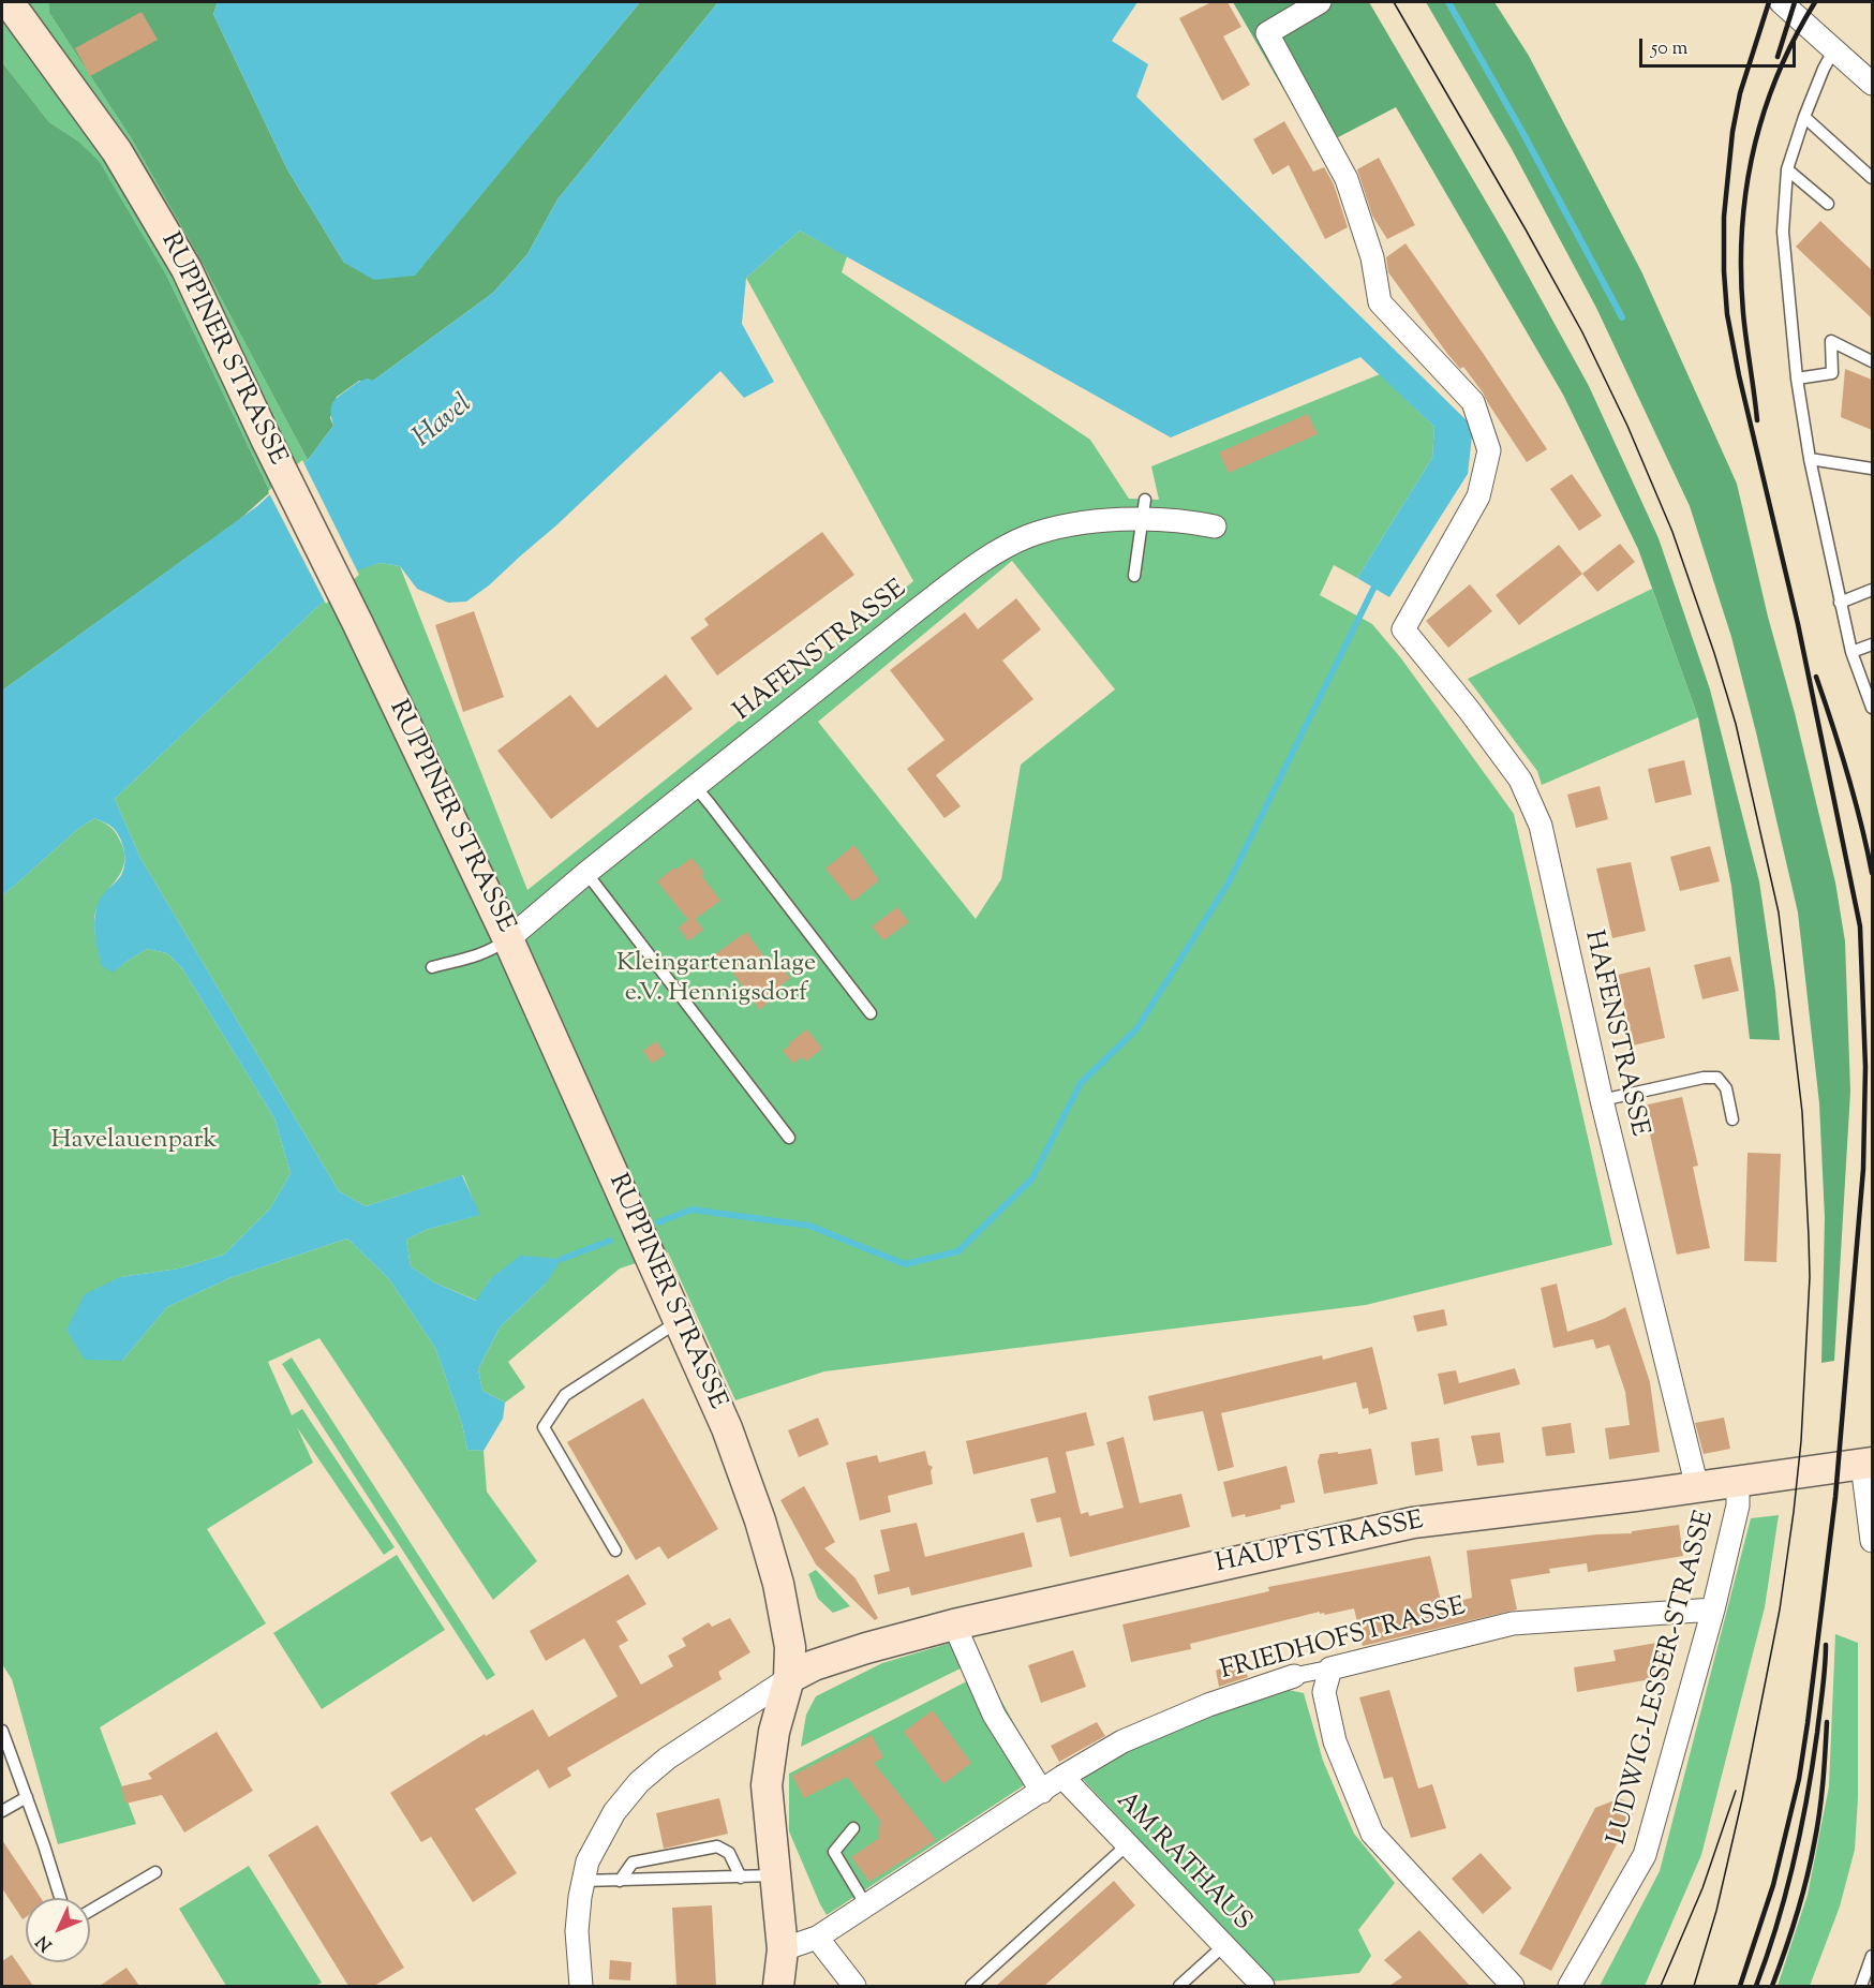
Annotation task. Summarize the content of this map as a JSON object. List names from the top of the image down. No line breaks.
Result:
{"streets":{"main road":["RUPPINER STRASSE","HAUPTSTRASSE"],"street":["HAFENSTRASSE","FRIEDHOFSTRASSE","LUDWIG-LESSER-STRASSE","AM RATHAUS"]},"crossings":[["RUPPINER STRASSE","HAFENSTRASSE"],["RUPPINER STRASSE","HAUPTSTRASSE"],["RUPPINER STRASSE","FRIEDHOFSTRASSE"],["HAFENSTRASSE","HAUPTSTRASSE"],["HAUPTSTRASSE","LUDWIG-LESSER-STRASSE"],["FRIEDHOFSTRASSE","LUDWIG-LESSER-STRASSE"],["FRIEDHOFSTRASSE","AM RATHAUS"]],"water":["Havel"],"parks":["Kleingartenanlage e.V. Hennigsdorf","Havelauenpark"],"scale_bar":"50 m","north":"bottom left"}
